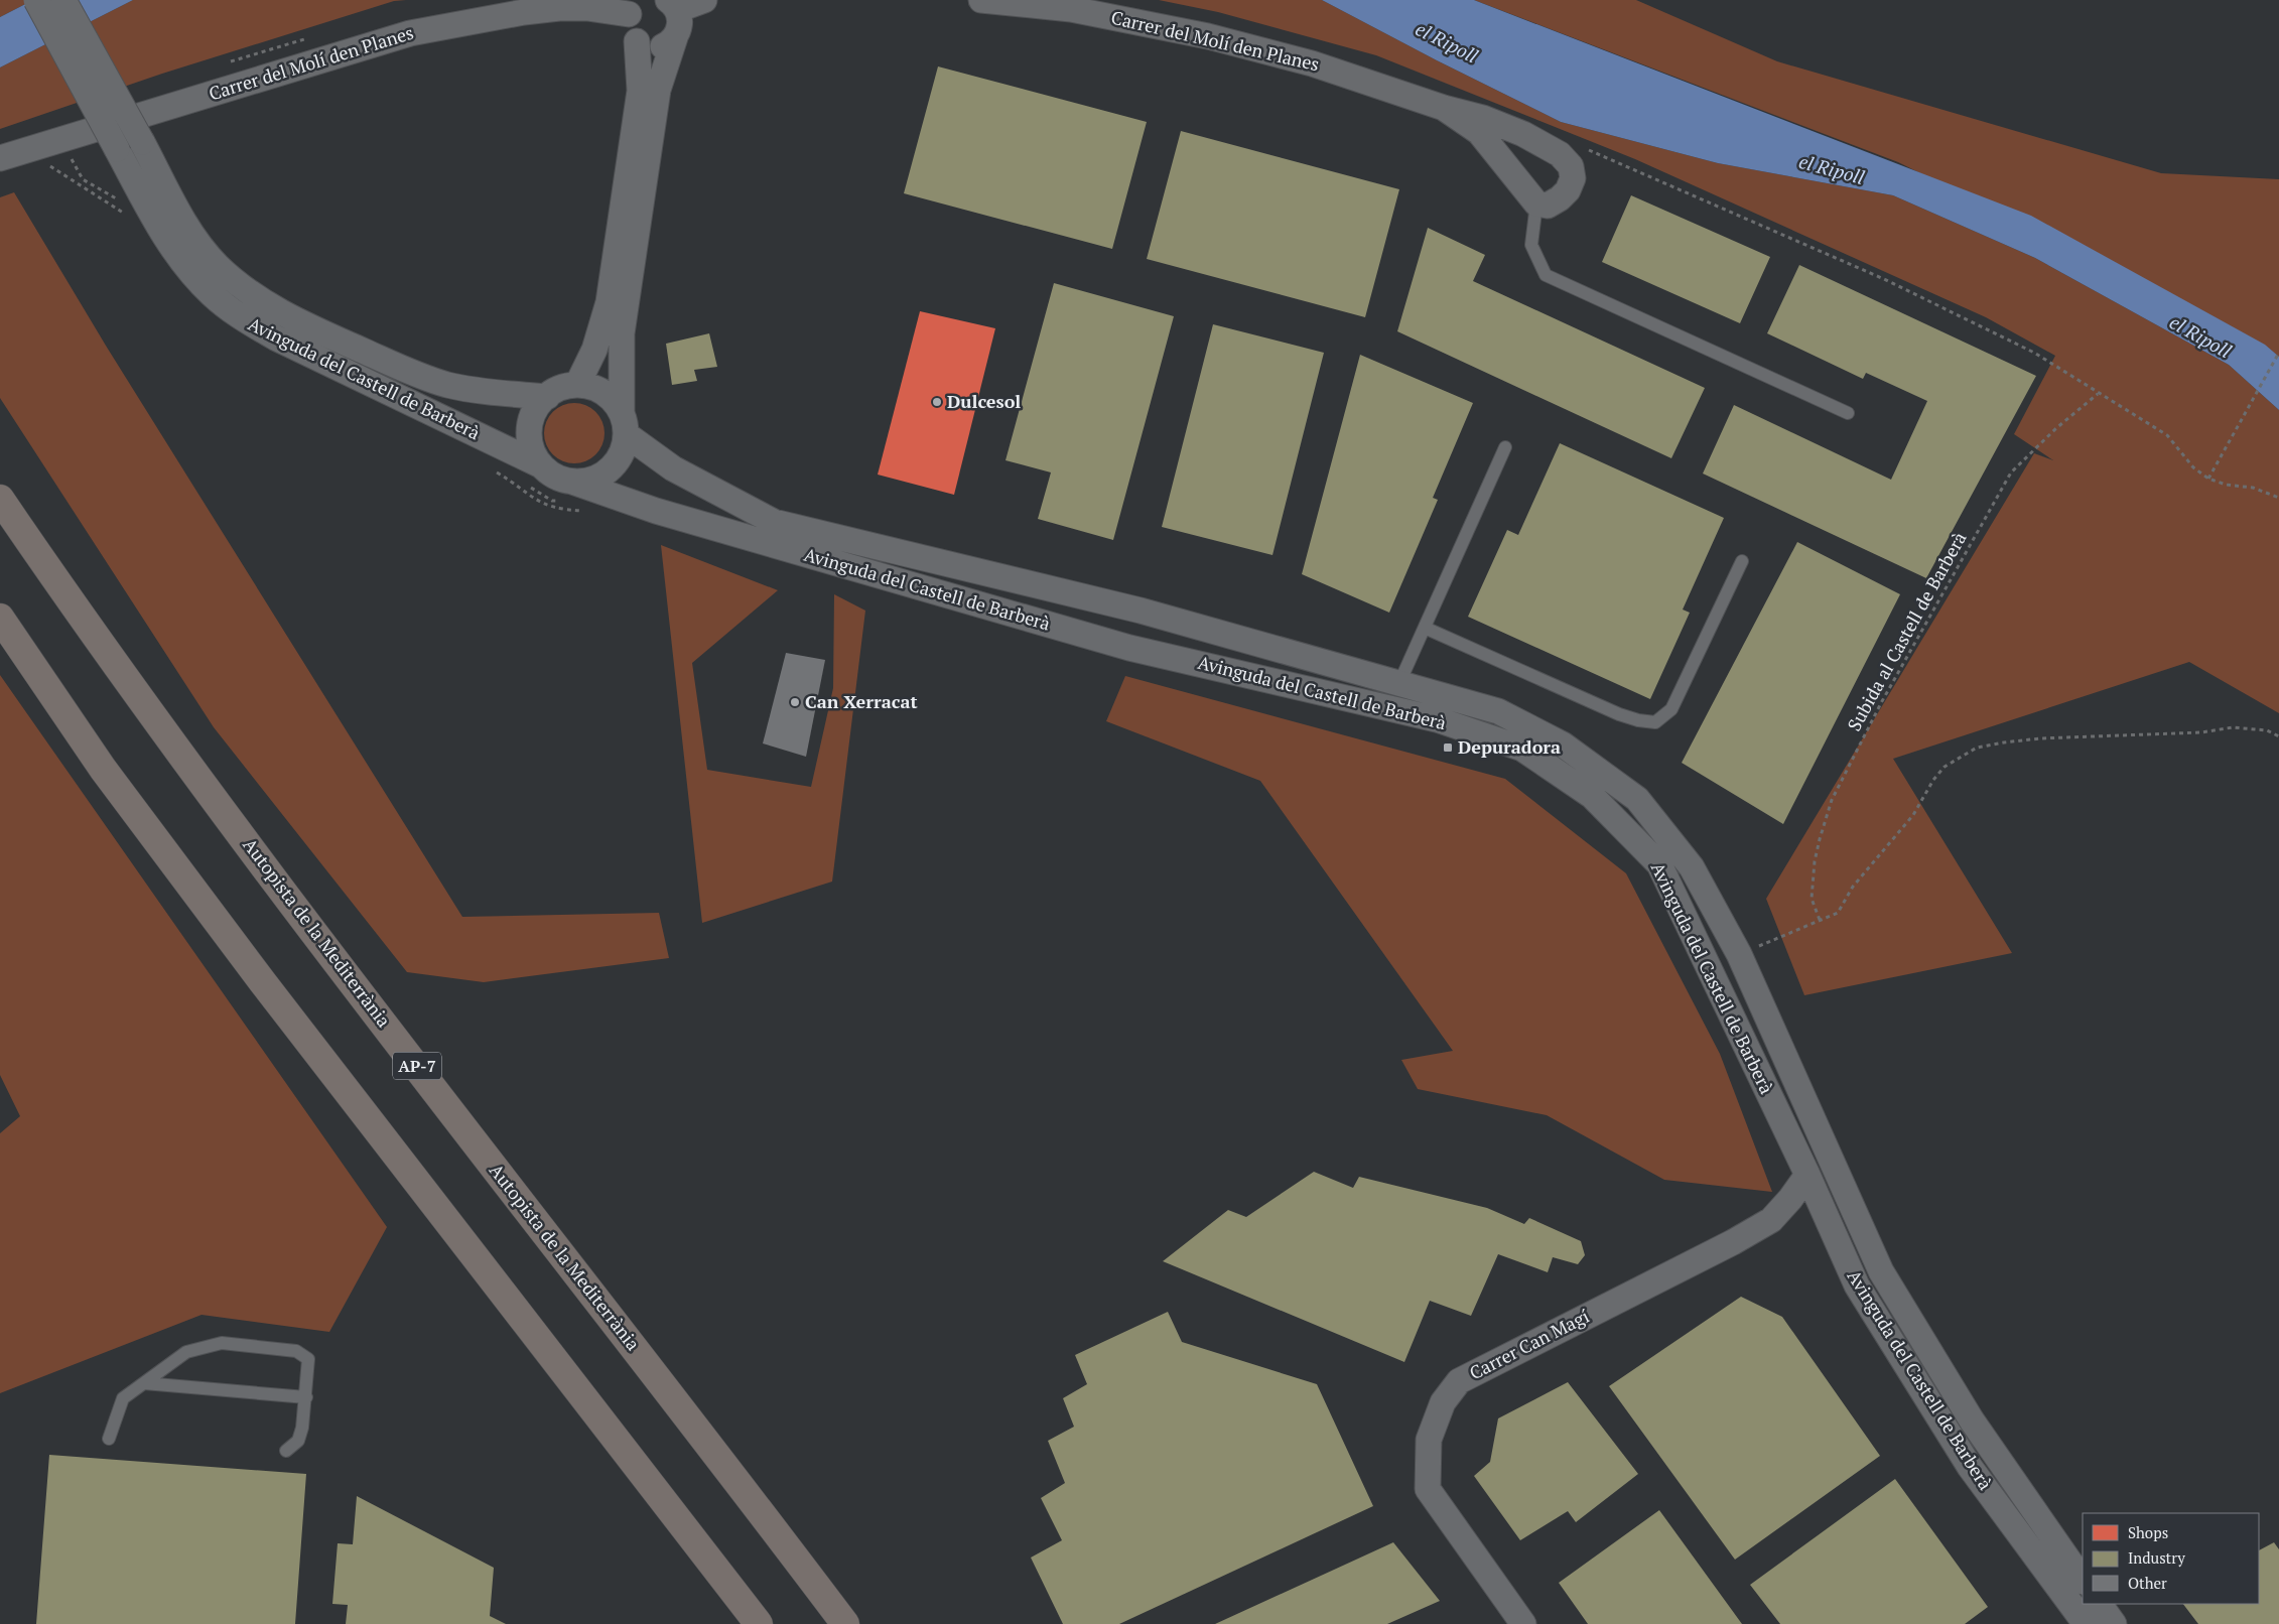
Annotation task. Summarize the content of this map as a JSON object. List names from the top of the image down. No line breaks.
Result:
{"streets":{"highway":["Autopista de la Mediterrània","AP-7"],"street":["Carrer del Molí den Planes","Avinguda del Castell de Barberà","Carrer Can Magí"],"path":["Subida al Castell de Barberà"]},"crossings":[["Avinguda del Castell de Barberà","Carrer Can Magí"]],"water":["el Ripoll"],"places":{"other":["Dulcesol","Can Xerracat"],"transit":["Depuradora"]},"legend":["Shops","Industry","Other"]}
